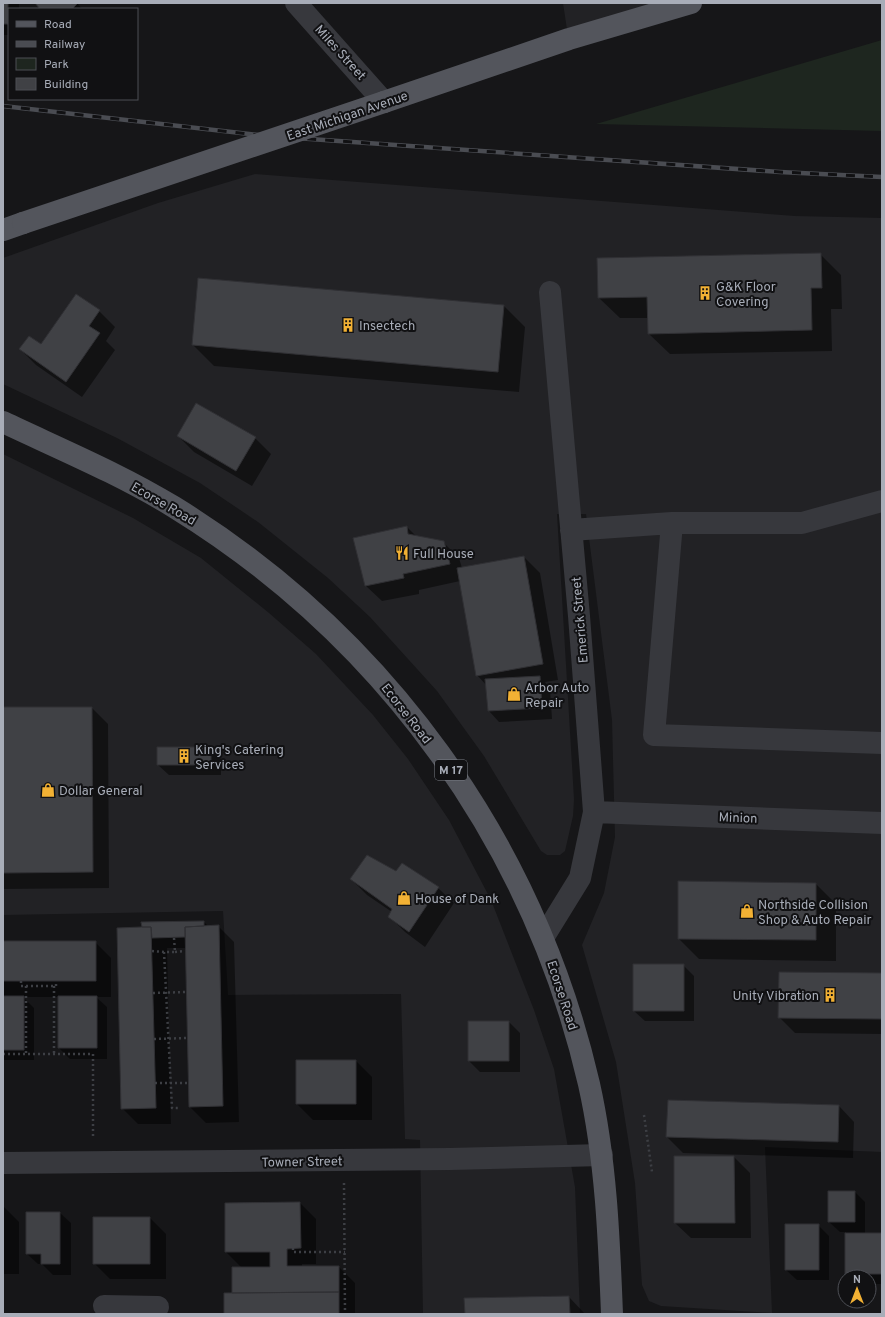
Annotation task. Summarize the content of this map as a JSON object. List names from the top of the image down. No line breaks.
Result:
{"streets":{"main road":["East Michigan Avenue","Ecorse Road","M 17"],"street":["Miles Street","Emerick Street","Minion","Towner Street"]},"crossings":[["Miles Street","East Michigan Avenue"],["Ecorse Road","Emerick Street"],["Ecorse Road","Towner Street"],["Emerick Street","Minion"]],"places":{"building":["G&K Floor Covering","Insectech","King's Catering Services","Unity Vibration"],"restaurant":["Full House"],"shop":["Arbor Auto Repair","Dollar General","House of Dank","Northside Collision Shop & Auto Repair"]},"legend":["Road","Railway","Park","Building"],"north":"top"}
